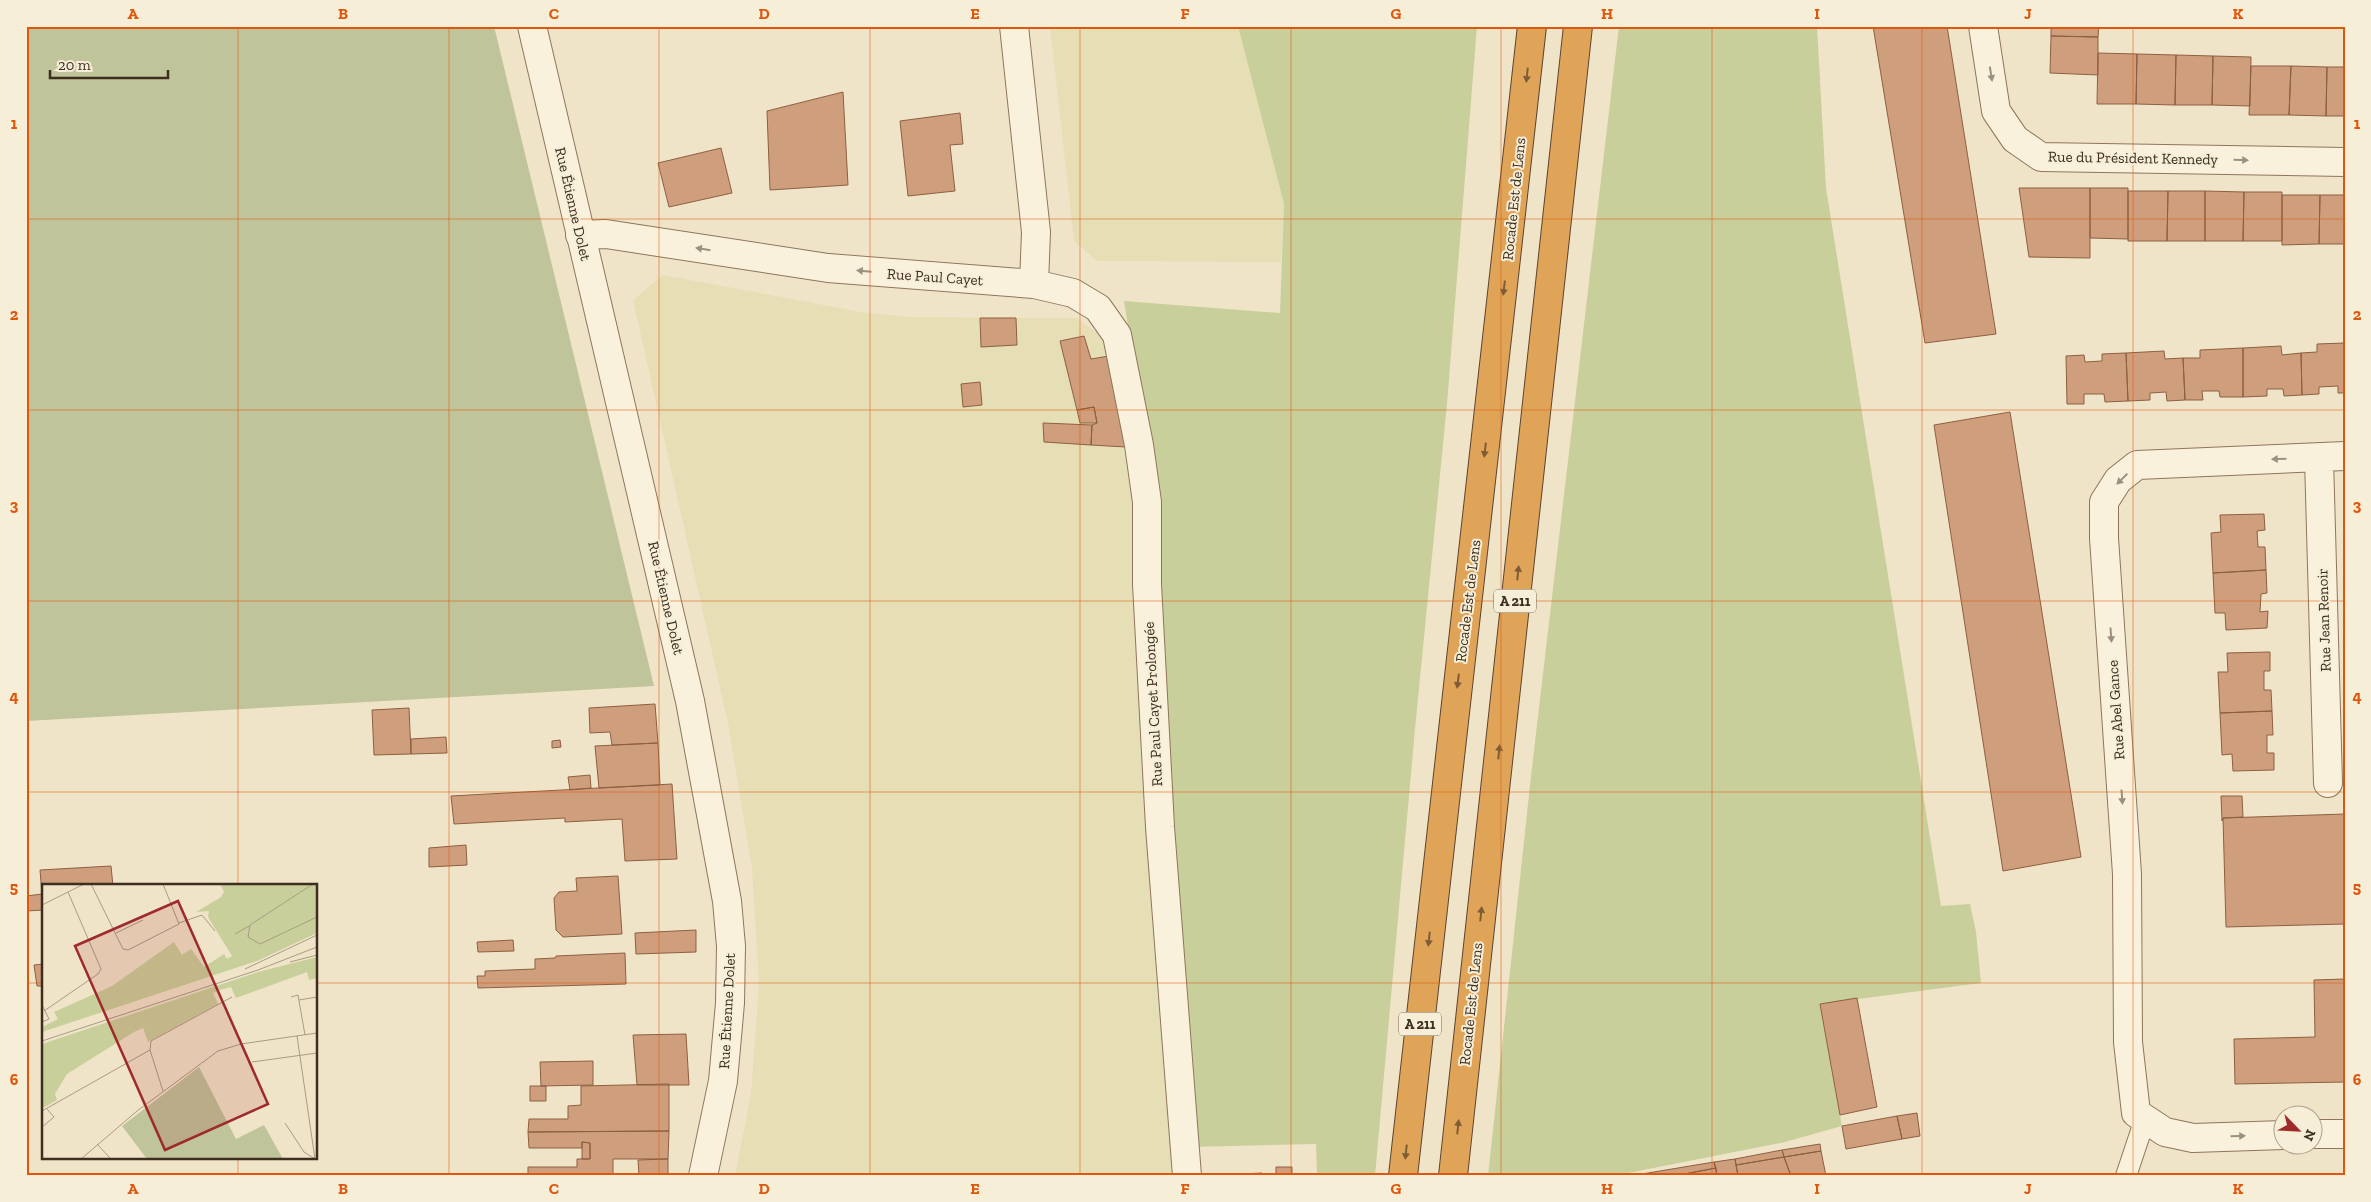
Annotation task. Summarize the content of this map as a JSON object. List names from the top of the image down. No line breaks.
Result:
{"streets":{"highway":["Rocade Est de Lens","A 211"],"street":["Rue du Président Kennedy","Rue Étienne Dolet","Rue Paul Cayet","Rue Jean Renoir","Rue Paul Cayet Prolongée","Rue Abel Gance"]},"crossings":[["Rue Étienne Dolet","Rue Paul Cayet"],["Rue Paul Cayet","Rue Paul Cayet Prolongée"],["Rue Jean Renoir","Rue Abel Gance"]],"one_way":["Rue du Président Kennedy","Rue Paul Cayet"],"scale_bar":"20 m","north":"bottom right","grid":{"columns":["A","B","C","D","E","F","G","H","I","J","K"],"rows":["1","2","3","4","5","6"]}}
